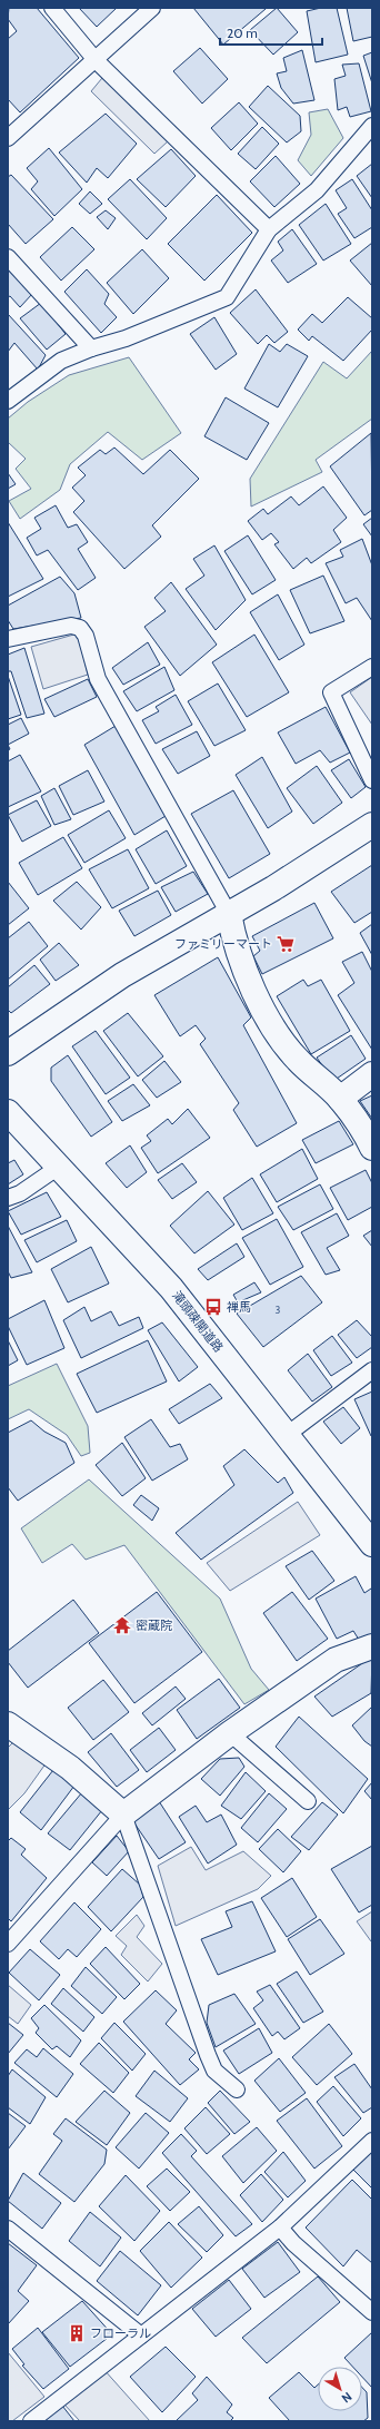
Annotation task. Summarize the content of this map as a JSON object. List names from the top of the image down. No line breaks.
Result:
{"streets":{"street":["滝頭疎開道路"]},"places":{"supermarket":["ファミリーマート"],"bus stop":["禅馬"],"temple":["密蔵院"],"building":["フローラル"]},"house_numbers":["3"],"scale_bar":"20 m","north":"bottom right"}
